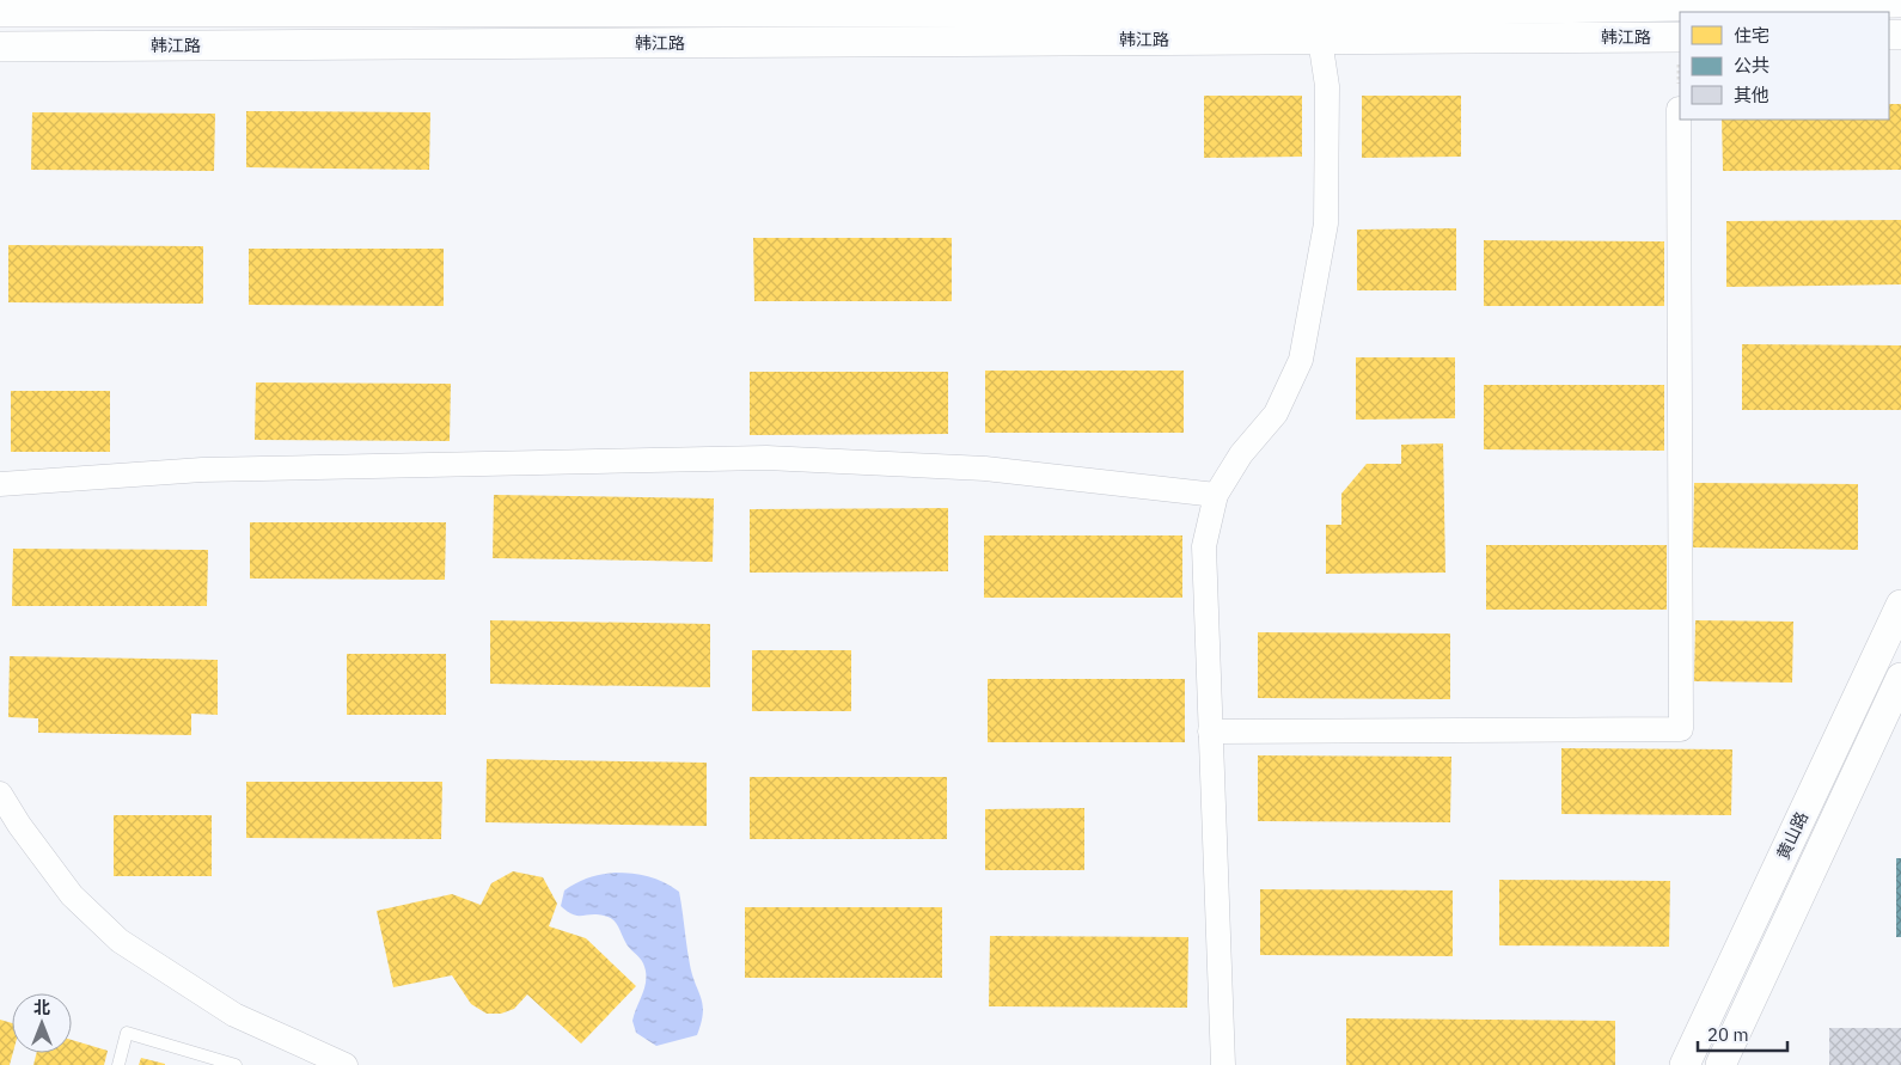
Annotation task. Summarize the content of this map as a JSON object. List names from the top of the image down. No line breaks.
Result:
{"streets":{"street":["韩江路","黄山路"]},"legend":["住宅","公共","其他"],"scale_bar":"20 m","north":"top"}
